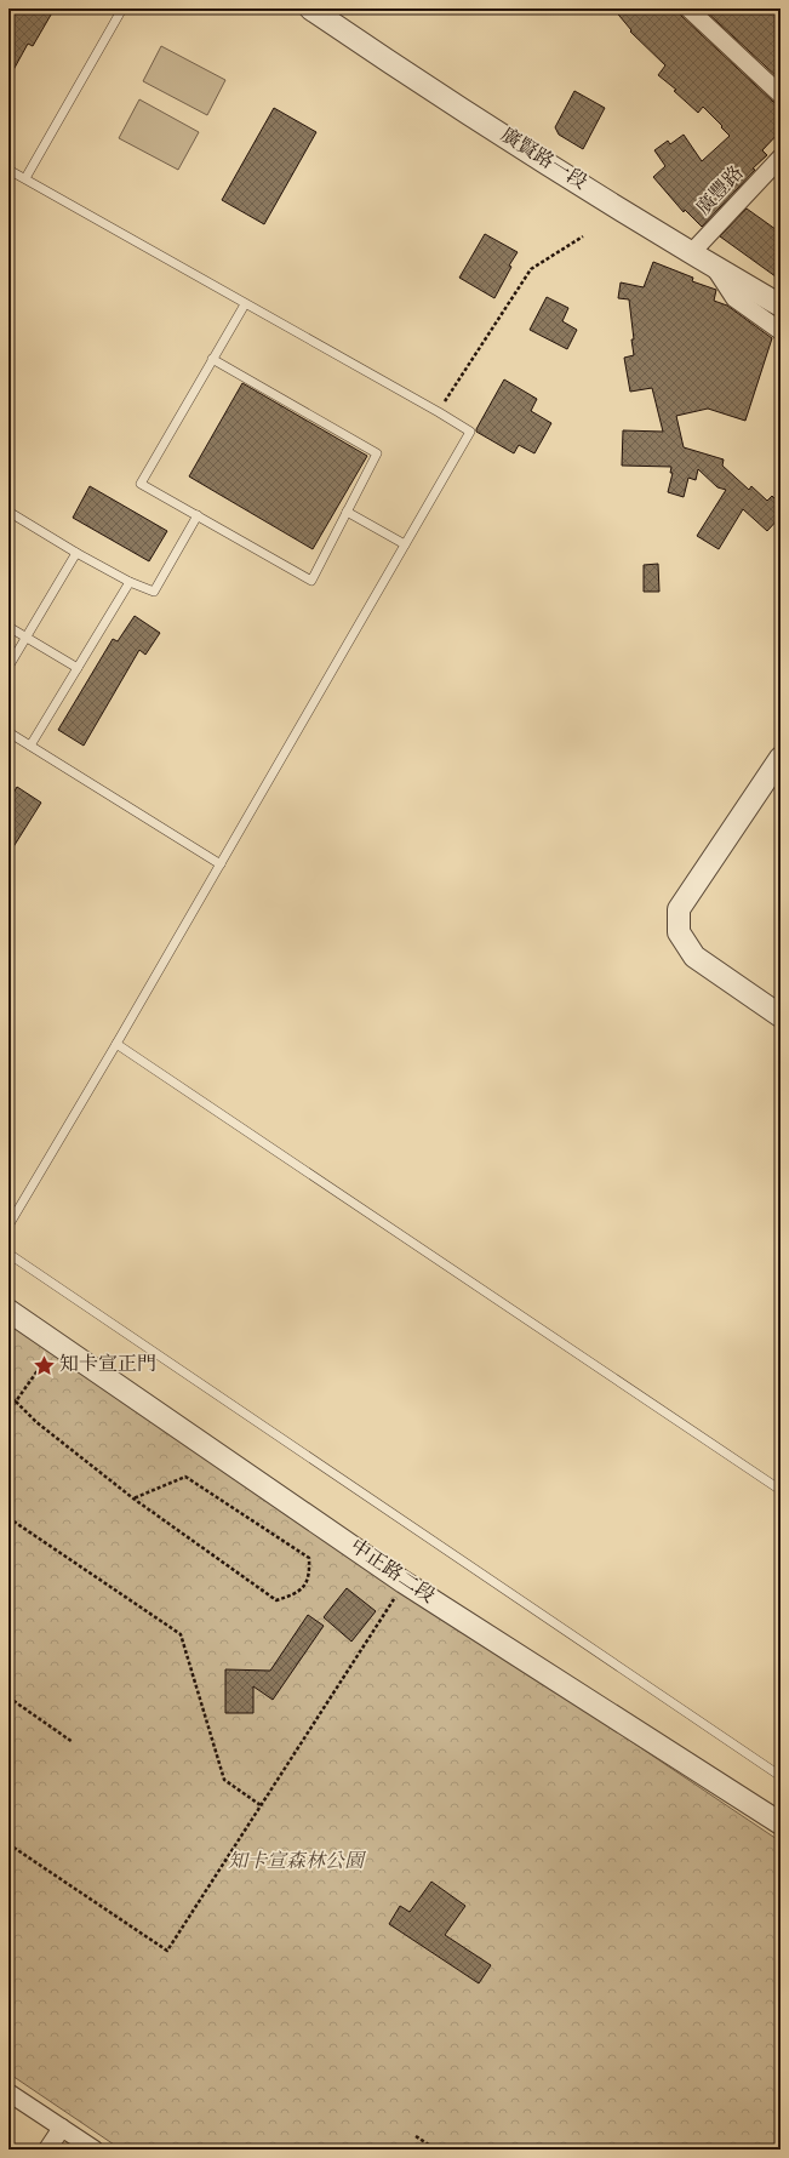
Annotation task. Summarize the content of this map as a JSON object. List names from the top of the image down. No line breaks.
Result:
{"streets":{"street":["廣賢路一段","廣豐路","中正路二段"]},"crossings":[["廣賢路一段","廣豐路"]],"parks":["知卡宣森林公園"],"places":{"place":["知卡宣正門"]}}
